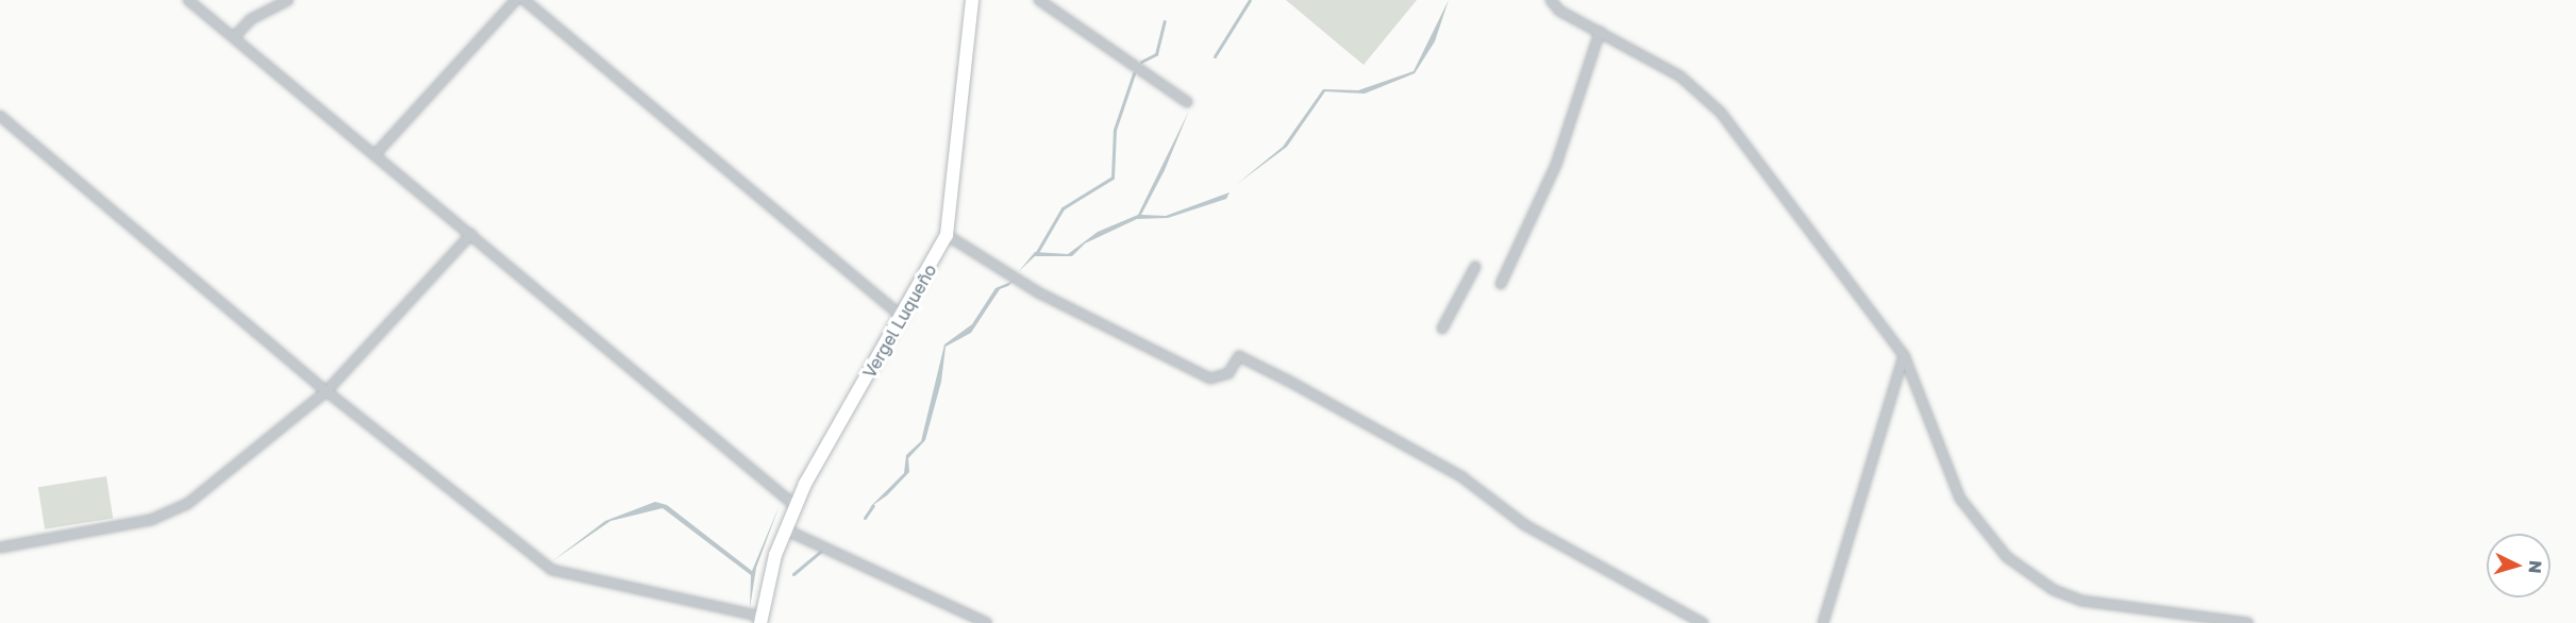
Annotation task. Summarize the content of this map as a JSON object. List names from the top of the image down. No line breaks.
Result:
{"streets":{"main road":["Vergel Luqueño"]},"north":"right"}
